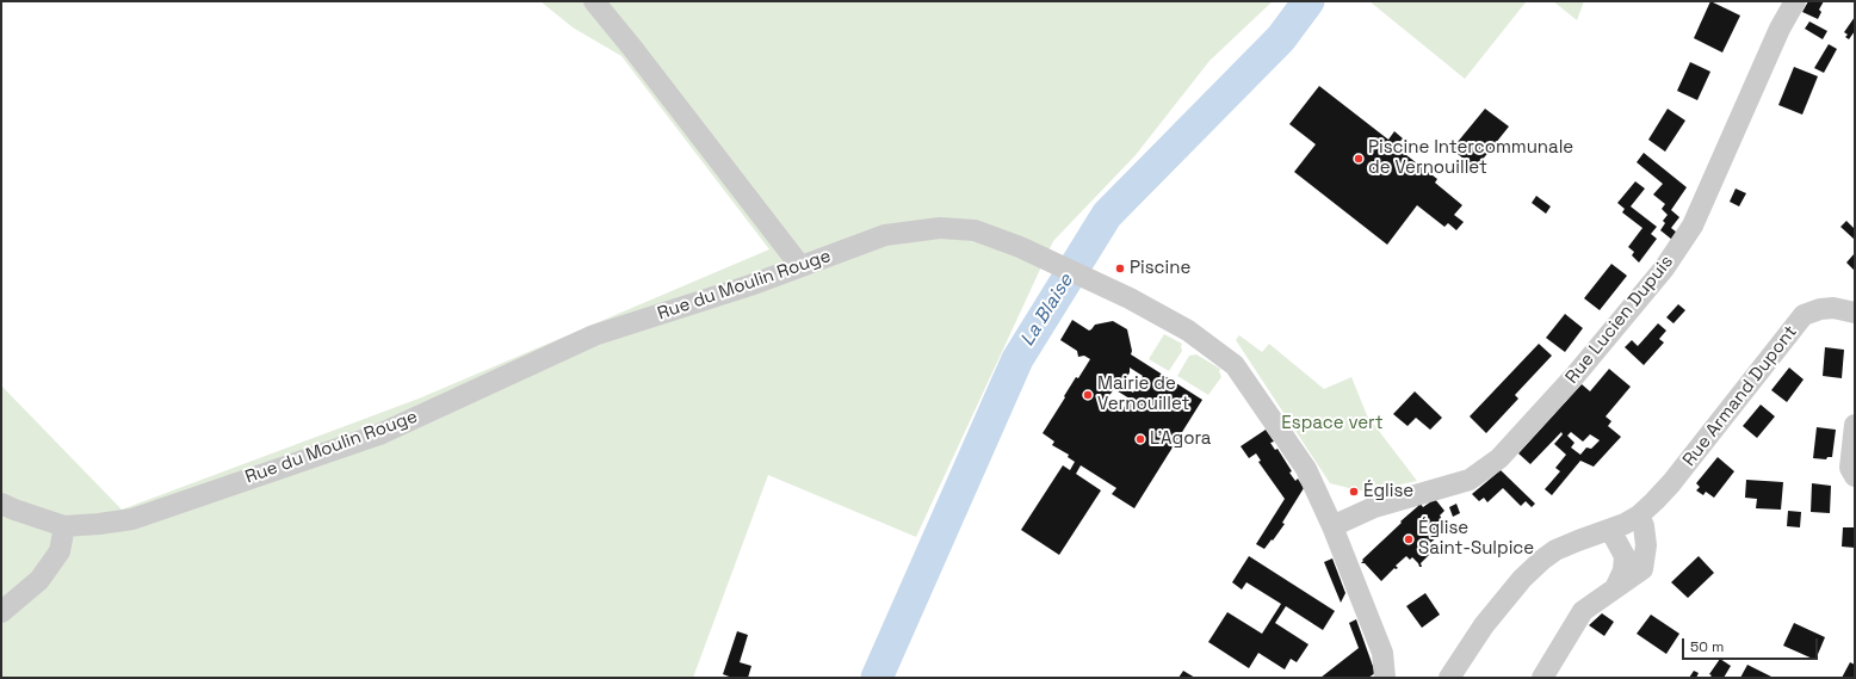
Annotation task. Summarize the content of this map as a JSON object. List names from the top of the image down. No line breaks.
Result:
{"streets":{"street":["Rue du Moulin Rouge","Rue Lucien Dupuis","Rue Armand Dupont"]},"crossings":[["Rue du Moulin Rouge","Rue Lucien Dupuis"]],"water":["La Blaise"],"parks":["Espace vert"],"places":["Piscine Intercommunale de Vernouillet","Piscine","Mairie de Vernouillet","L'Agora","Église","Église Saint-Sulpice"],"scale_bar":"50 m"}
